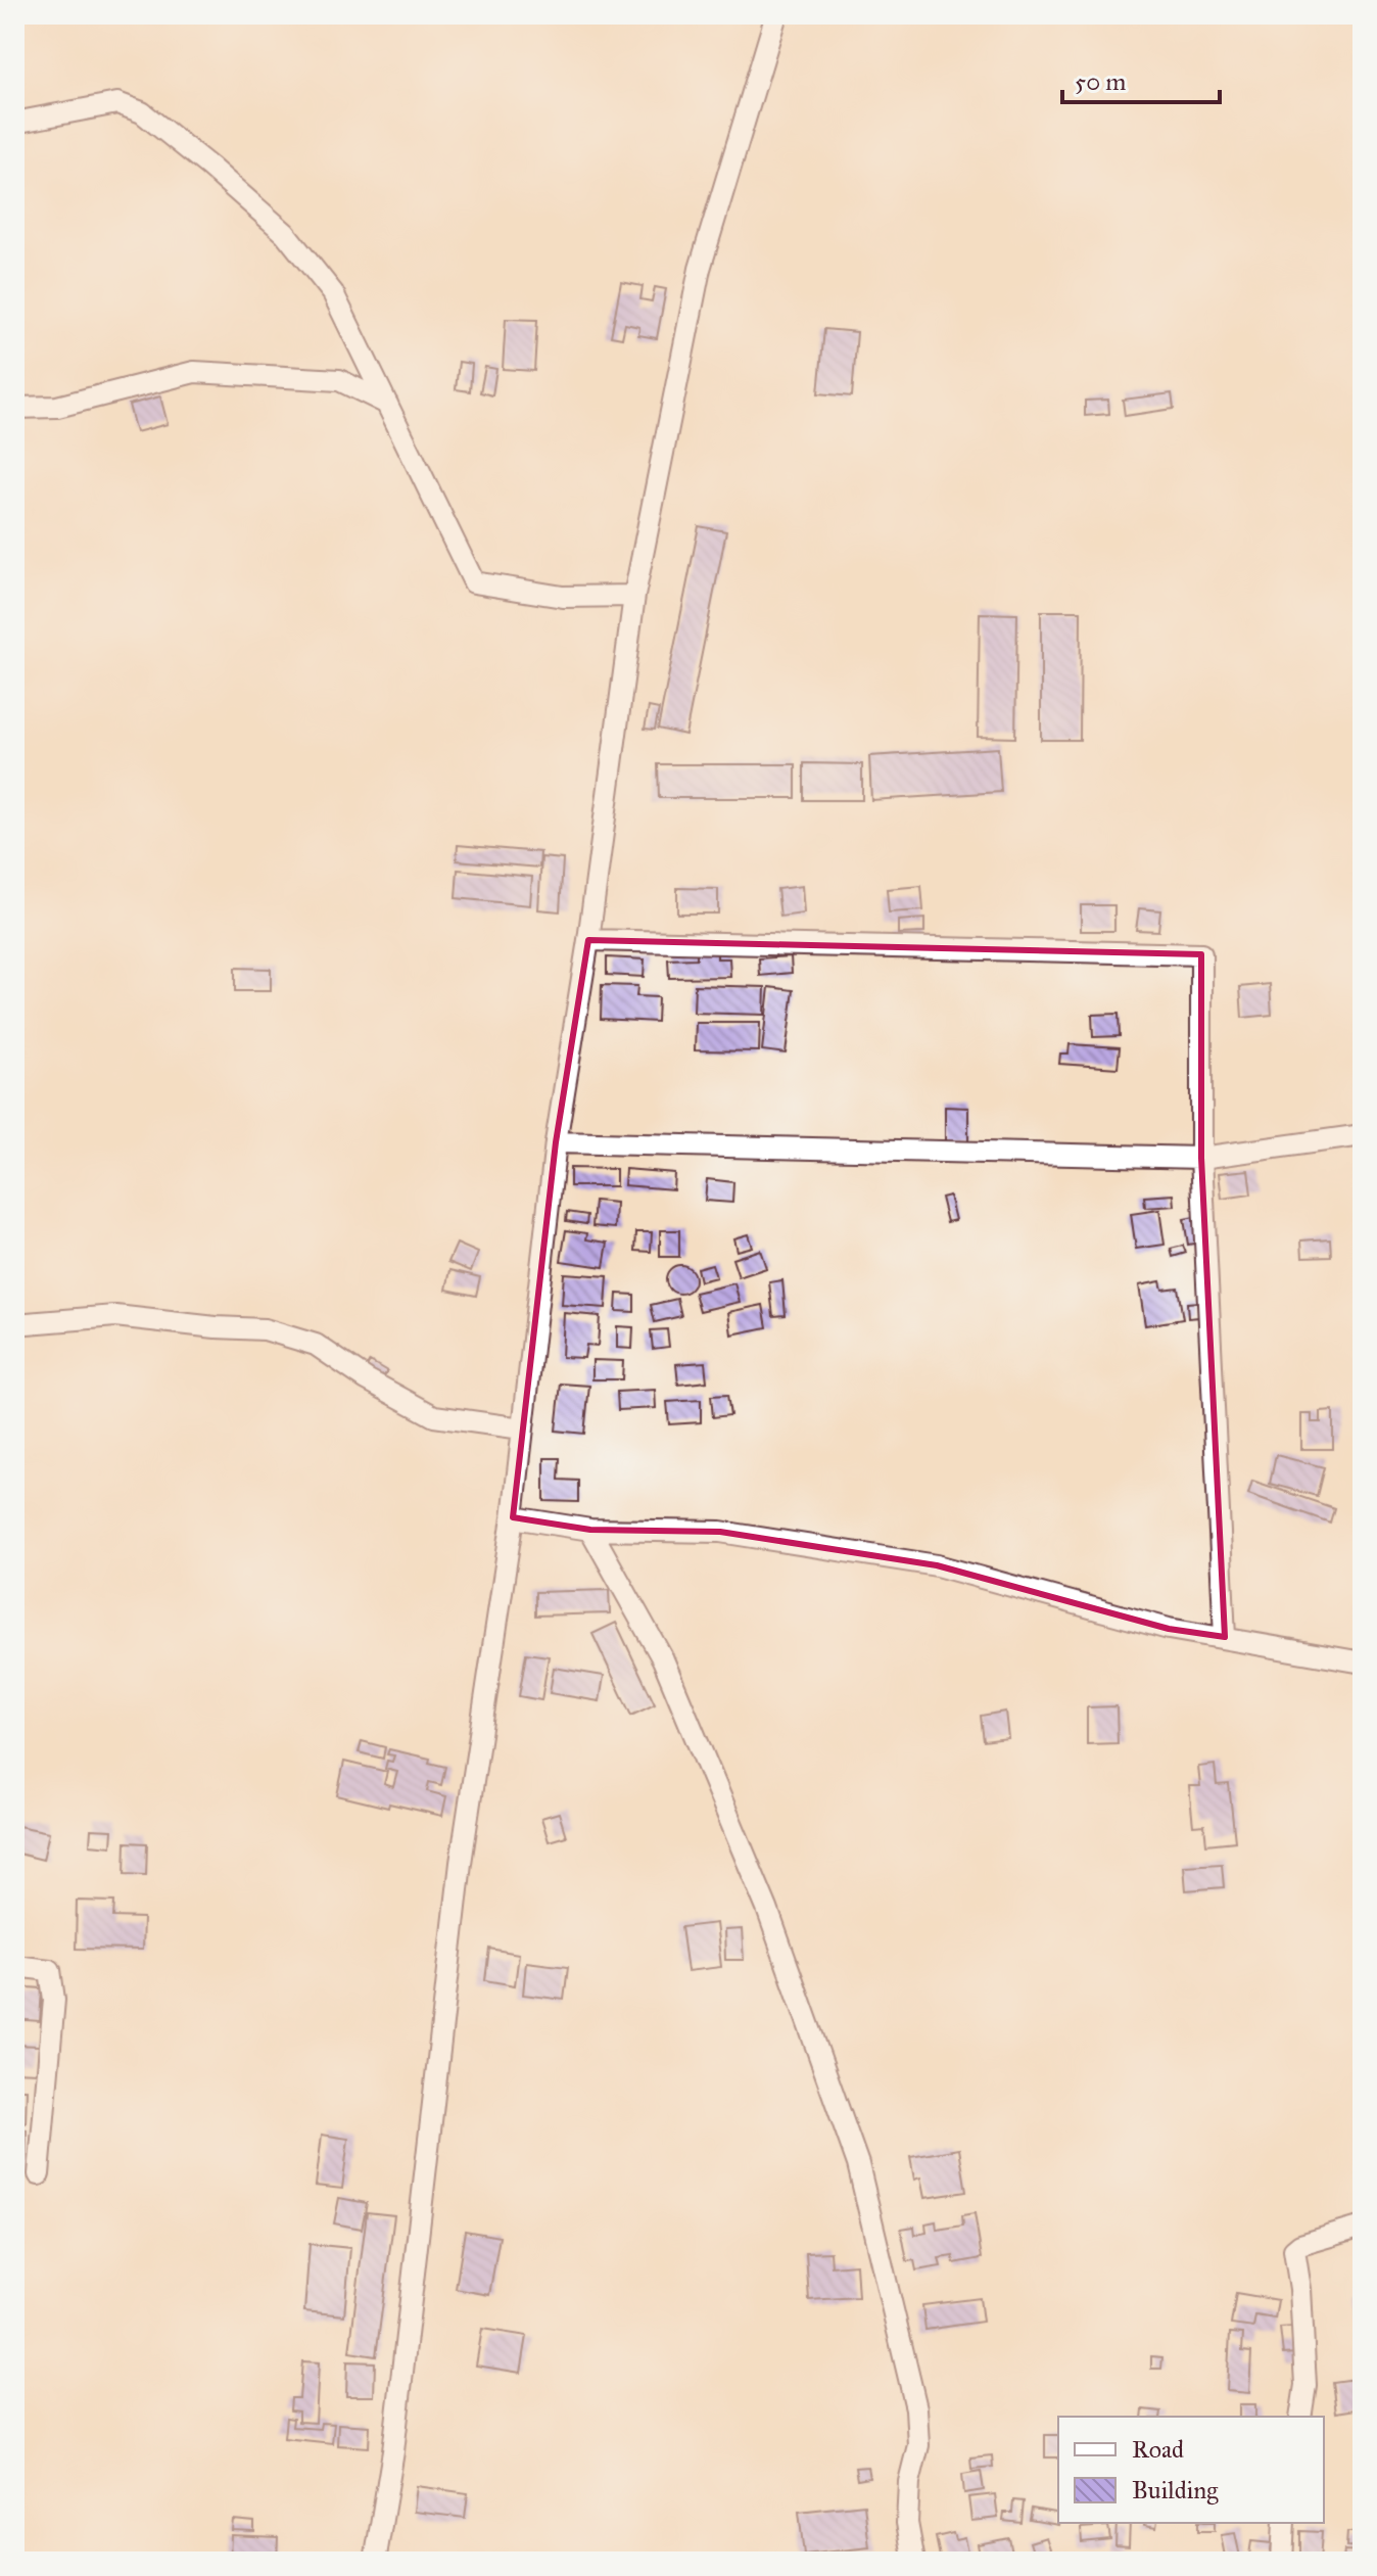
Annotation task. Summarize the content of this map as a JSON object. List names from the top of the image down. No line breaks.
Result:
{"legend":["Road","Building"],"scale_bar":"50 m"}
